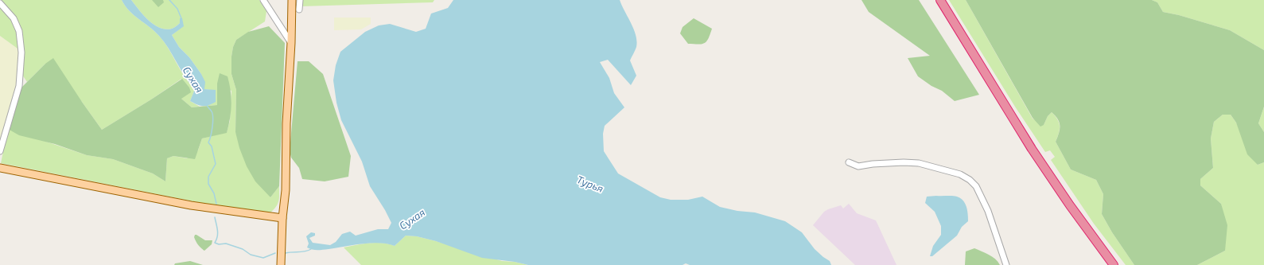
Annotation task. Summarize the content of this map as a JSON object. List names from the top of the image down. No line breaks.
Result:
{"water":["Сухая","Турья"]}
